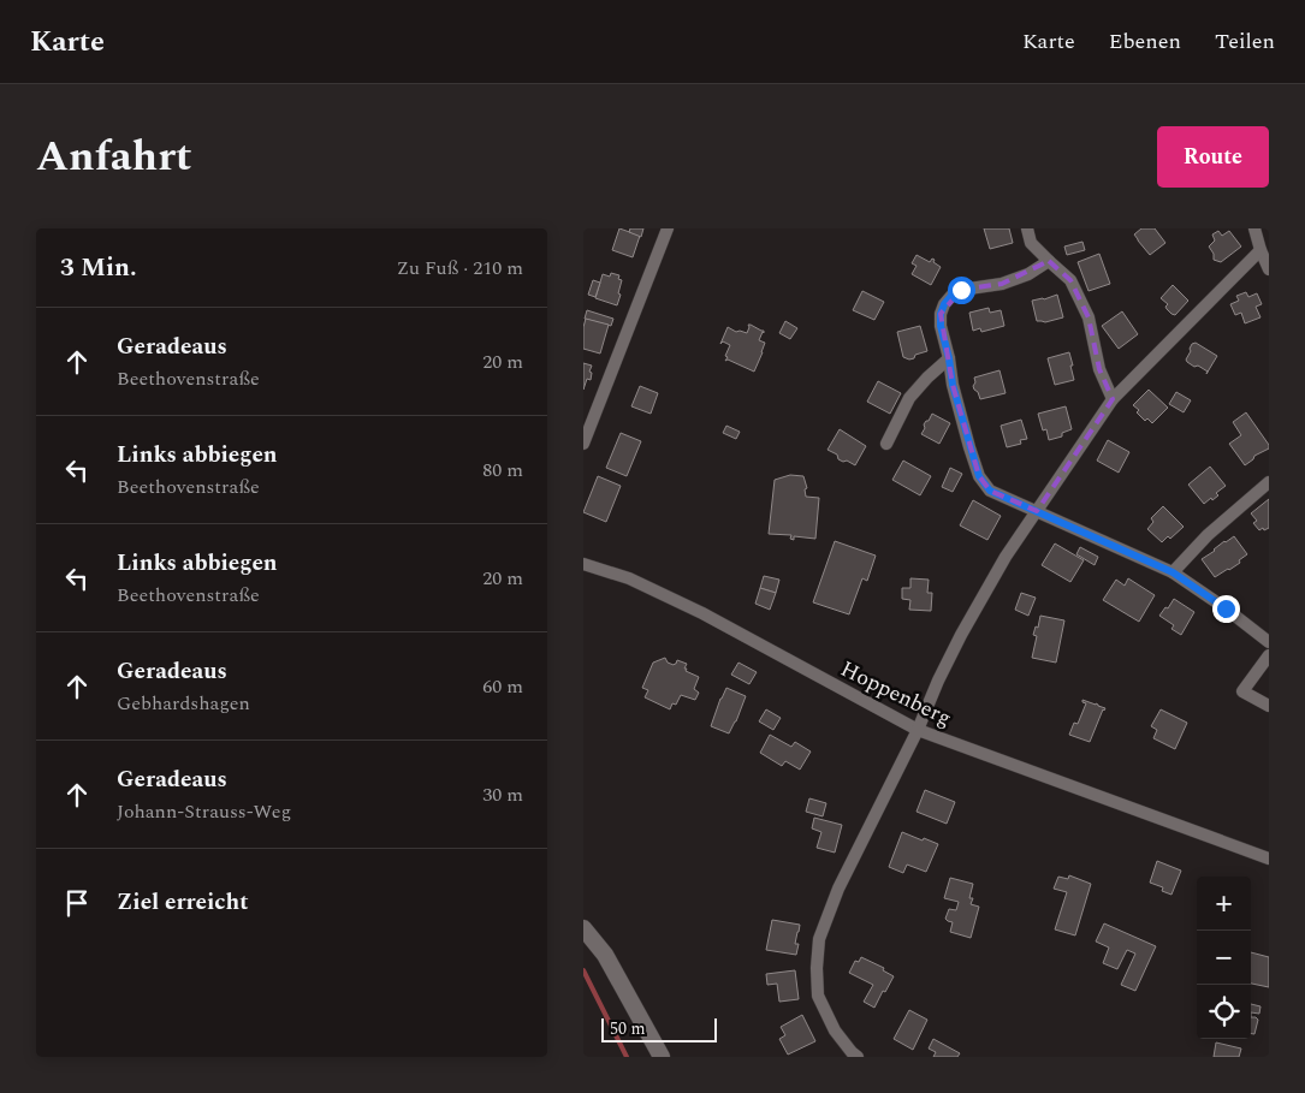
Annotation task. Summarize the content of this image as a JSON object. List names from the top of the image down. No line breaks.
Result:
{"streets":{"street":["Hoppenberg"]},"scale_bar":"50 m","page":{"header":"Karte","nav":["Karte","Ebenen","Teilen"],"title":"Anfahrt","buttons":"Route","heading":["3 Min.","Zu Fuß · 210 m"],"list":[["Geradeaus","Beethovenstraße","20 m"],["Links abbiegen","Beethovenstraße","80 m"],["Links abbiegen","Beethovenstraße","20 m"],["Geradeaus","Gebhardshagen","60 m"],["Geradeaus","Johann-Strauss-Weg","30 m"],"Ziel erreicht"],"map_buttons":["+","−"],"scale":"50 m"}}
